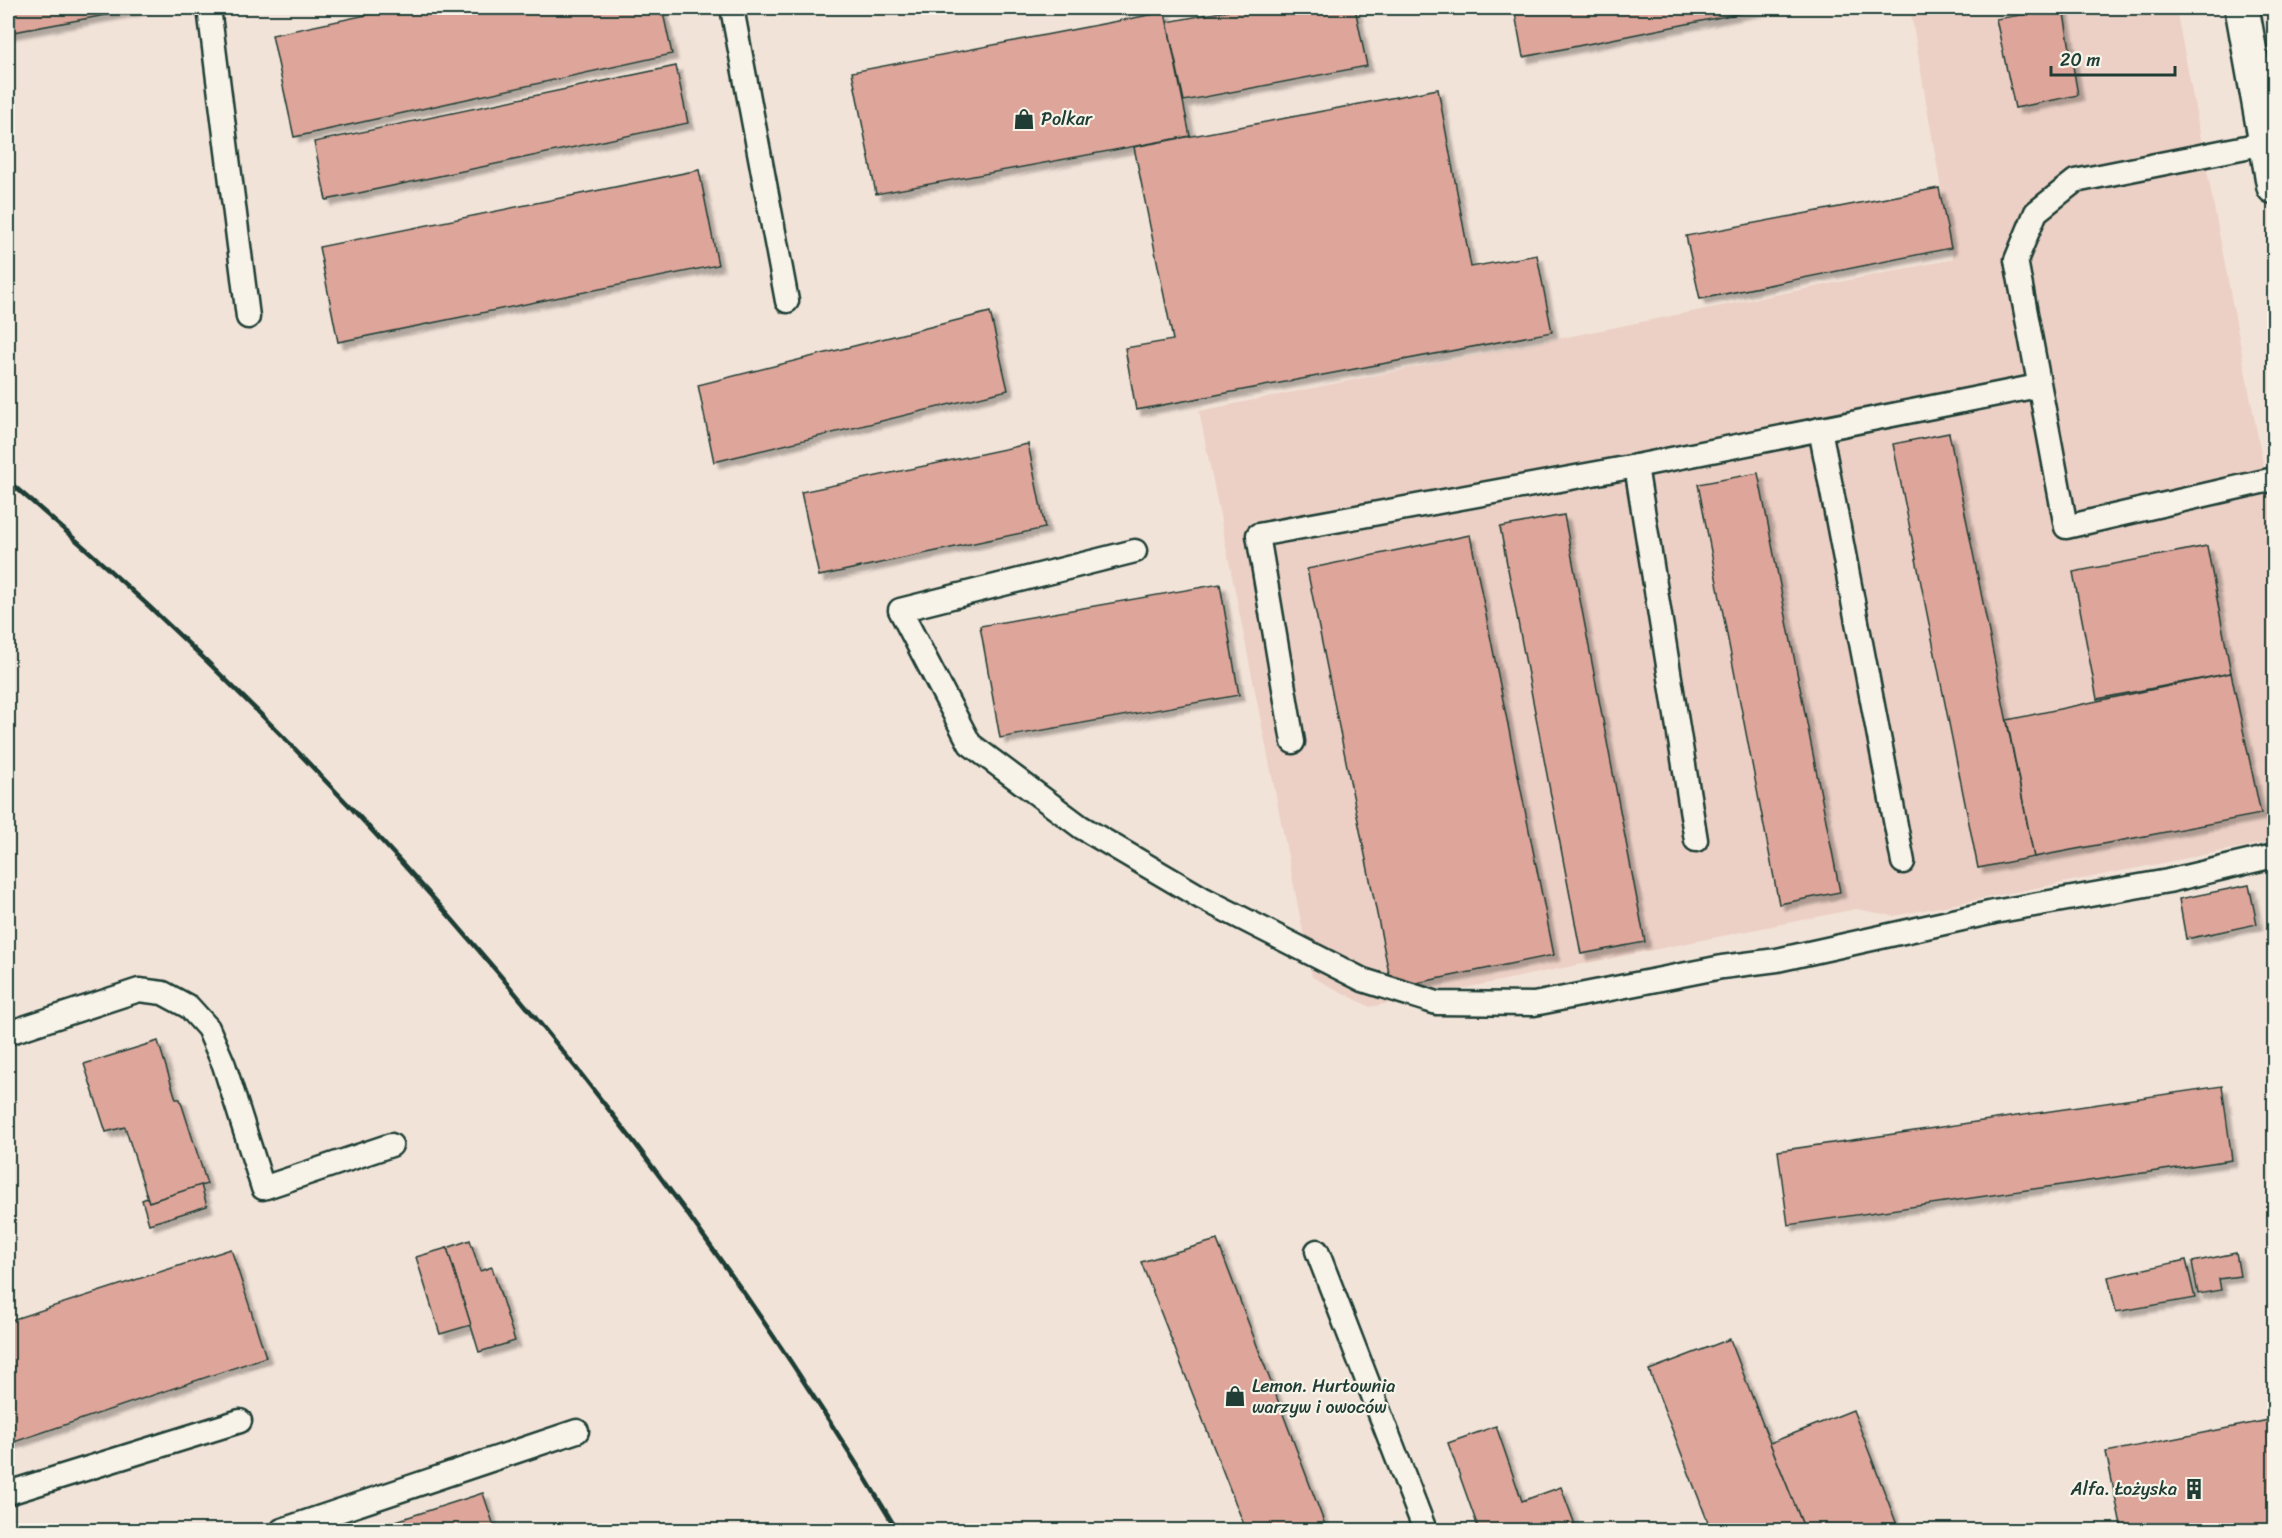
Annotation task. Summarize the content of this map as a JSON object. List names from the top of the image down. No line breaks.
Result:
{"places":{"shop":["Polkar","Lemon. Hurtownia warzyw i owoców"],"building":["Alfa. Łożyska"]},"scale_bar":"20 m"}
